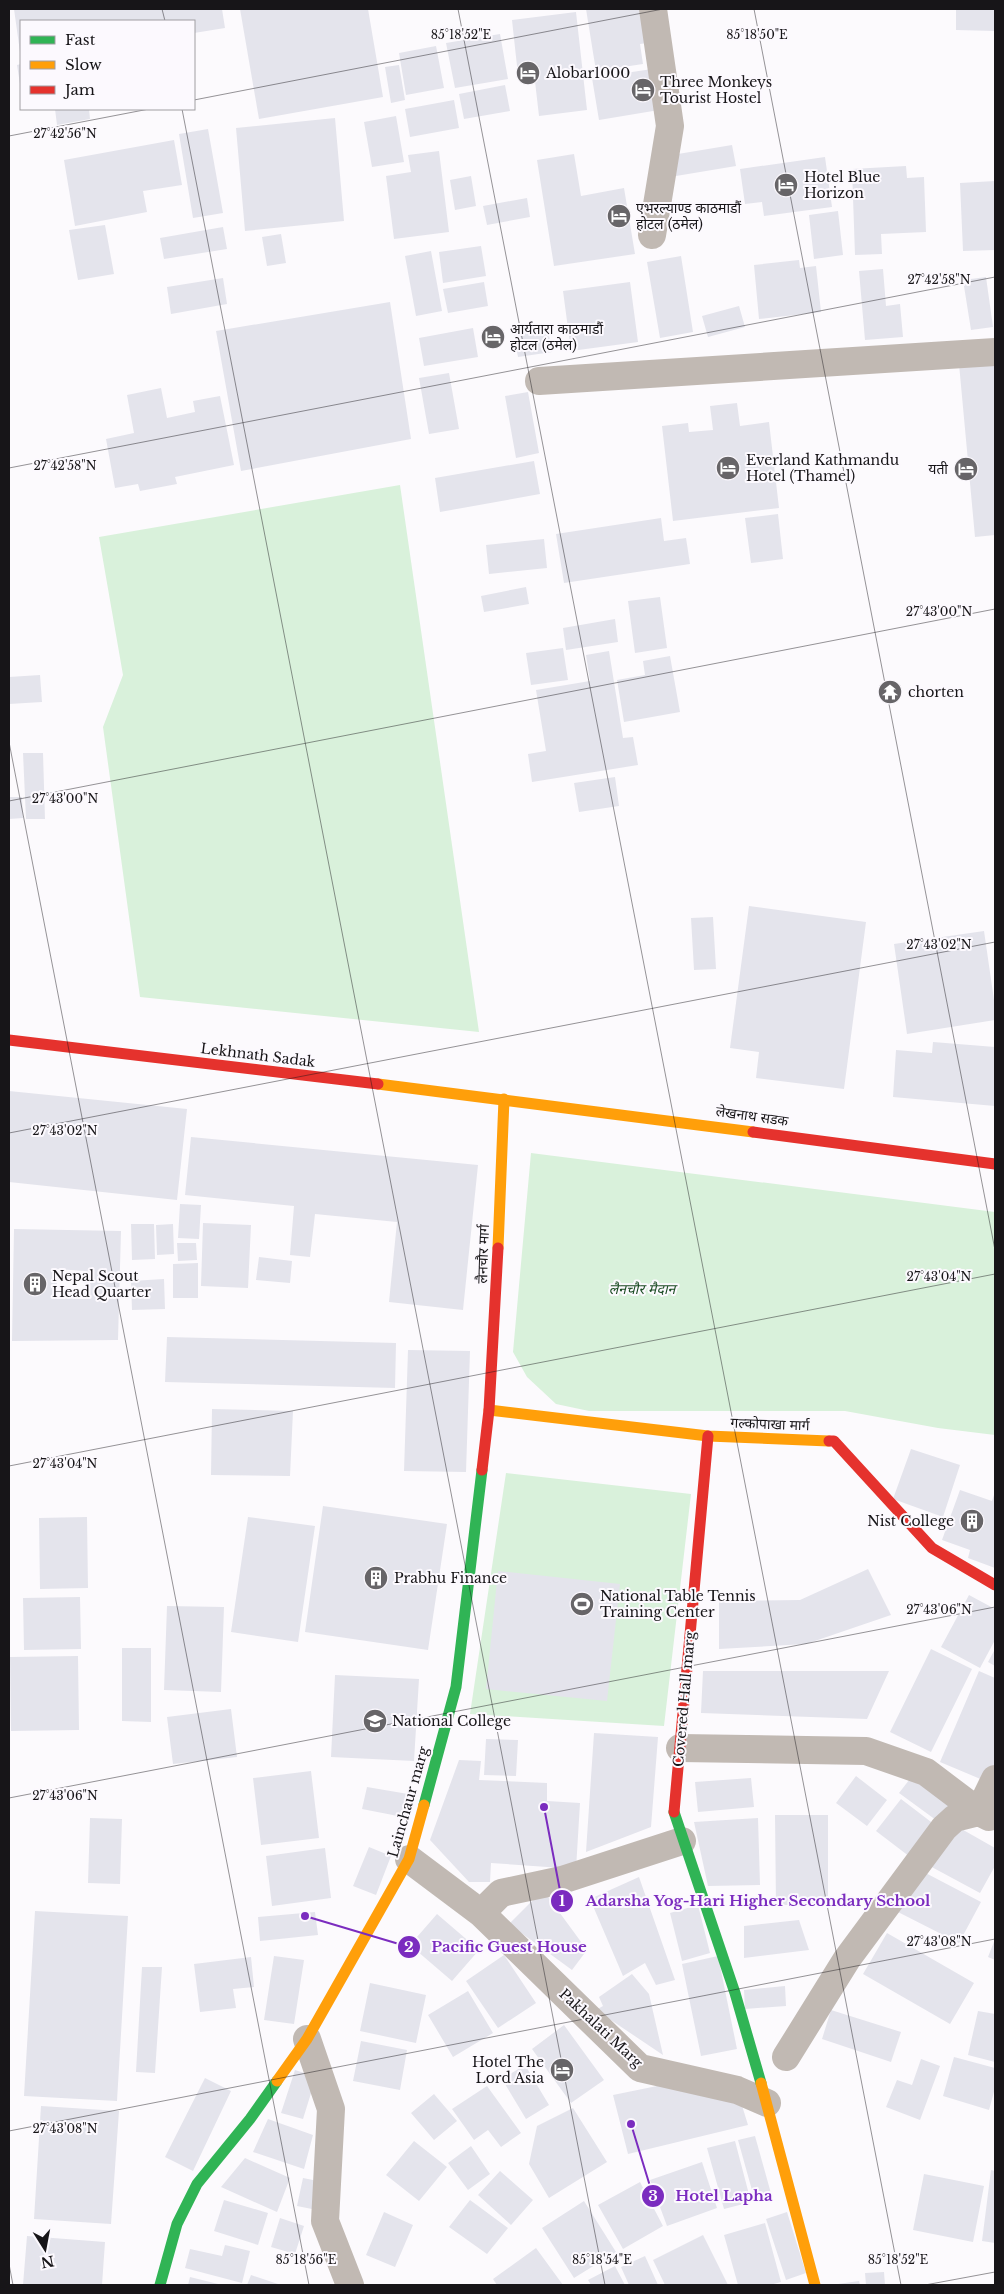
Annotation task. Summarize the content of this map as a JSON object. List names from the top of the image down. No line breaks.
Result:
{"streets":{"main road":["Lekhnath Sadak","लेखनाथ सडक","लैनचौर मार्ग","गल्कोपाखा मार्ग","Covered Hall marg","Lainchaur marg"],"street":["Pakhalati Marg"]},"crossings":[["Lekhnath Sadak","लेखनाथ सडक"],["Lekhnath Sadak","लैनचौर मार्ग"],["लेखनाथ सडक","लैनचौर मार्ग"],["लैनचौर मार्ग","गल्कोपाखा मार्ग"],["लैनचौर मार्ग","Lainchaur marg"],["गल्कोपाखा मार्ग","Covered Hall marg"],["गल्कोपाखा मार्ग","Lainchaur marg"],["Covered Hall marg","Pakhalati Marg"],["Lainchaur marg","Pakhalati Marg"]],"parks":["लैनचौर मैदान"],"places":{"hotel":["Alobar1000","Three Monkeys Tourist Hostel","Hotel Blue Horizon","एभरल्याण्ड काठमाडौं होटल (ठमेल)","आर्यतारा काठमाडौं होटल (ठमेल)","Everland Kathmandu Hotel (Thamel)","यती","Hotel The Lord Asia"],"temple":["chorten"],"building":["Nepal Scout Head Quarter","Nist College","Prabhu Finance"],"sports":["National Table Tennis Training Center"],"school or university":["National College"],"other":["Adarsha Yog-Hari Higher Secondary School","Pacific Guest House","Hotel Lapha"]},"legend":["Fast","Slow","Jam"],"north":"bottom","coordinates":["85°18'52\"E","85°18'50\"E","27°42'56\"N","27°42'58\"N","27°43'00\"N","27°43'02\"N","27°43'04\"N","27°43'06\"N","27°43'08\"N","85°18'56\"E","85°18'54\"E"]}
